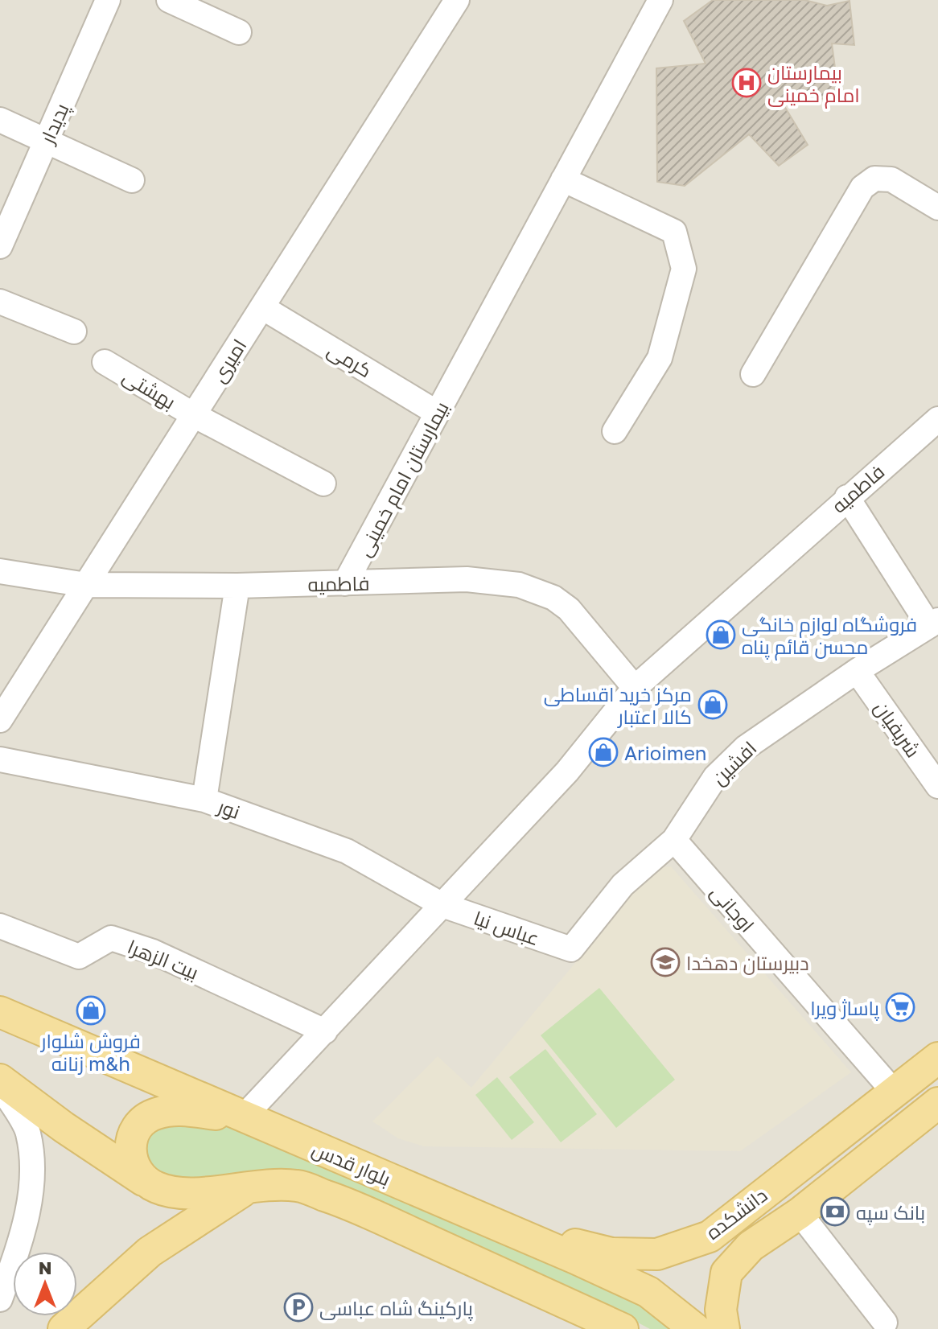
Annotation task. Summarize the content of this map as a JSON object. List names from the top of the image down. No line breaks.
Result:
{"streets":{"main road":["بلوار قدس","دانشکده"],"street":["پدیدار","کرمی","امیری","بهشتی","بیمارستان امام خمینی","فاطمیه","شریفیان","افشین","نور","اوجانی","عباس نیا","بیت الزهرا"]},"crossings":[["کرمی","امیری"],["کرمی","بیمارستان امام خمینی"],["امیری","بهشتی"],["امیری","فاطمیه"],["بیمارستان امام خمینی","فاطمیه"],["فاطمیه","نور"],["فاطمیه","عباس نیا"],["فاطمیه","بیت الزهرا"],["فاطمیه","بلوار قدس"],["شریفیان","افشین"],["افشین","اوجانی"],["افشین","عباس نیا"],["نور","عباس نیا"],["اوجانی","دانشکده"],["بلوار قدس","دانشکده"]],"places":{"hospital":["بیمارستان امام خمینی"],"shop":["فروشگاه لوازم خانگی محسن قائم پناه","مرکز خرید اقساطی کالا اعتبار","Arioimen","فروش شلوار زنانه m&h"],"school or university":["دبیرستان دهخدا"],"supermarket":["پاساژ ویرا"],"bank":["بانک سپه"],"parking":["پارکینگ شاه عباسی"]},"north":"top"}
